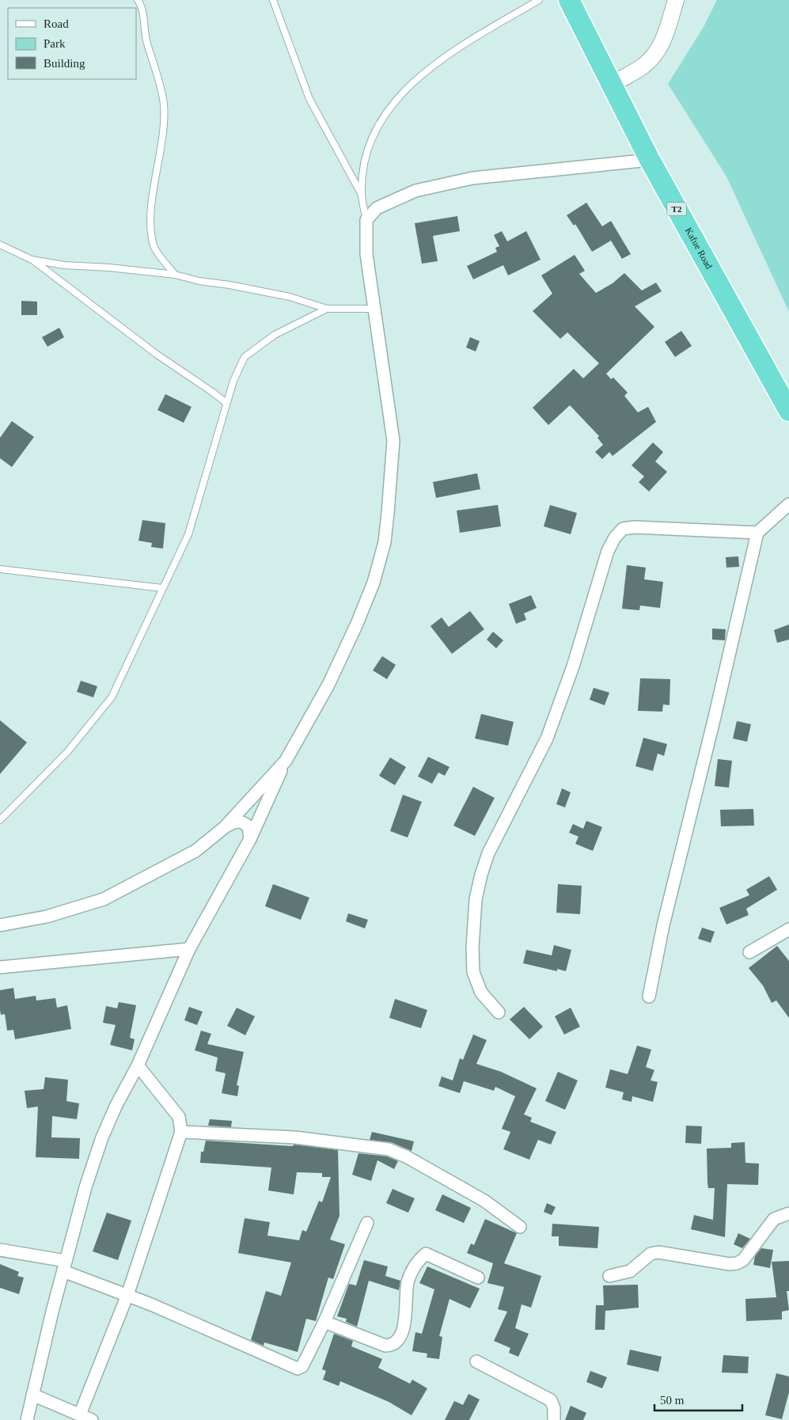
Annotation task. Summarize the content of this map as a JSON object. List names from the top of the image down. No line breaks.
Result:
{"streets":{"highway":["T2","Kafue Road"]},"legend":["Road","Park","Building"],"scale_bar":"50 m"}
